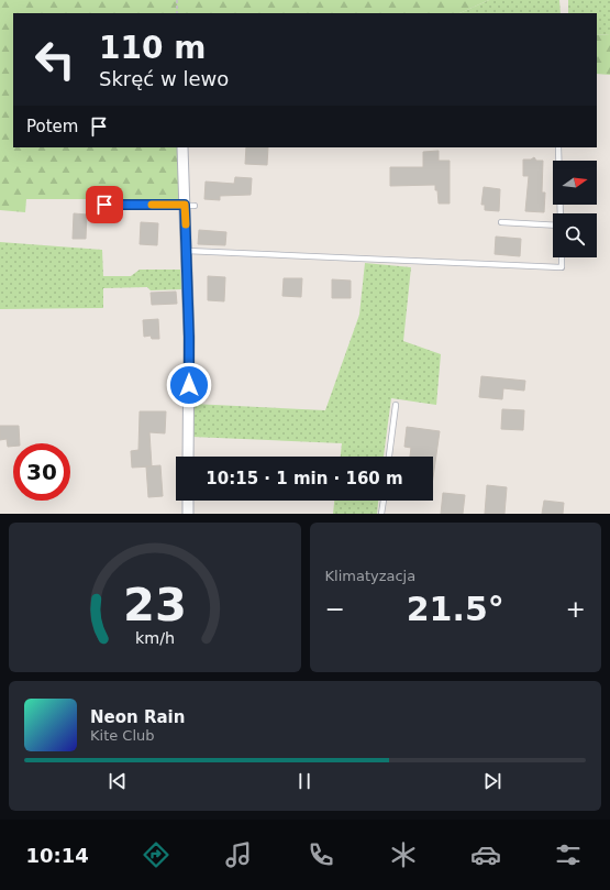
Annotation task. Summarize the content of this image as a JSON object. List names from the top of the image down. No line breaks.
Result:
{"north":"right","page":{"turn":["110 m","Skręć w lewo"],"then":"Potem","limit":"30","trip":"10:15 · 1 min · 160 m","tile":"Klimatyzacja","heat":["−","21.5°","+"],"song":["Neon Rain","Kite Club"],"tabs":"10:14","gauge":["23","km/h"]}}
